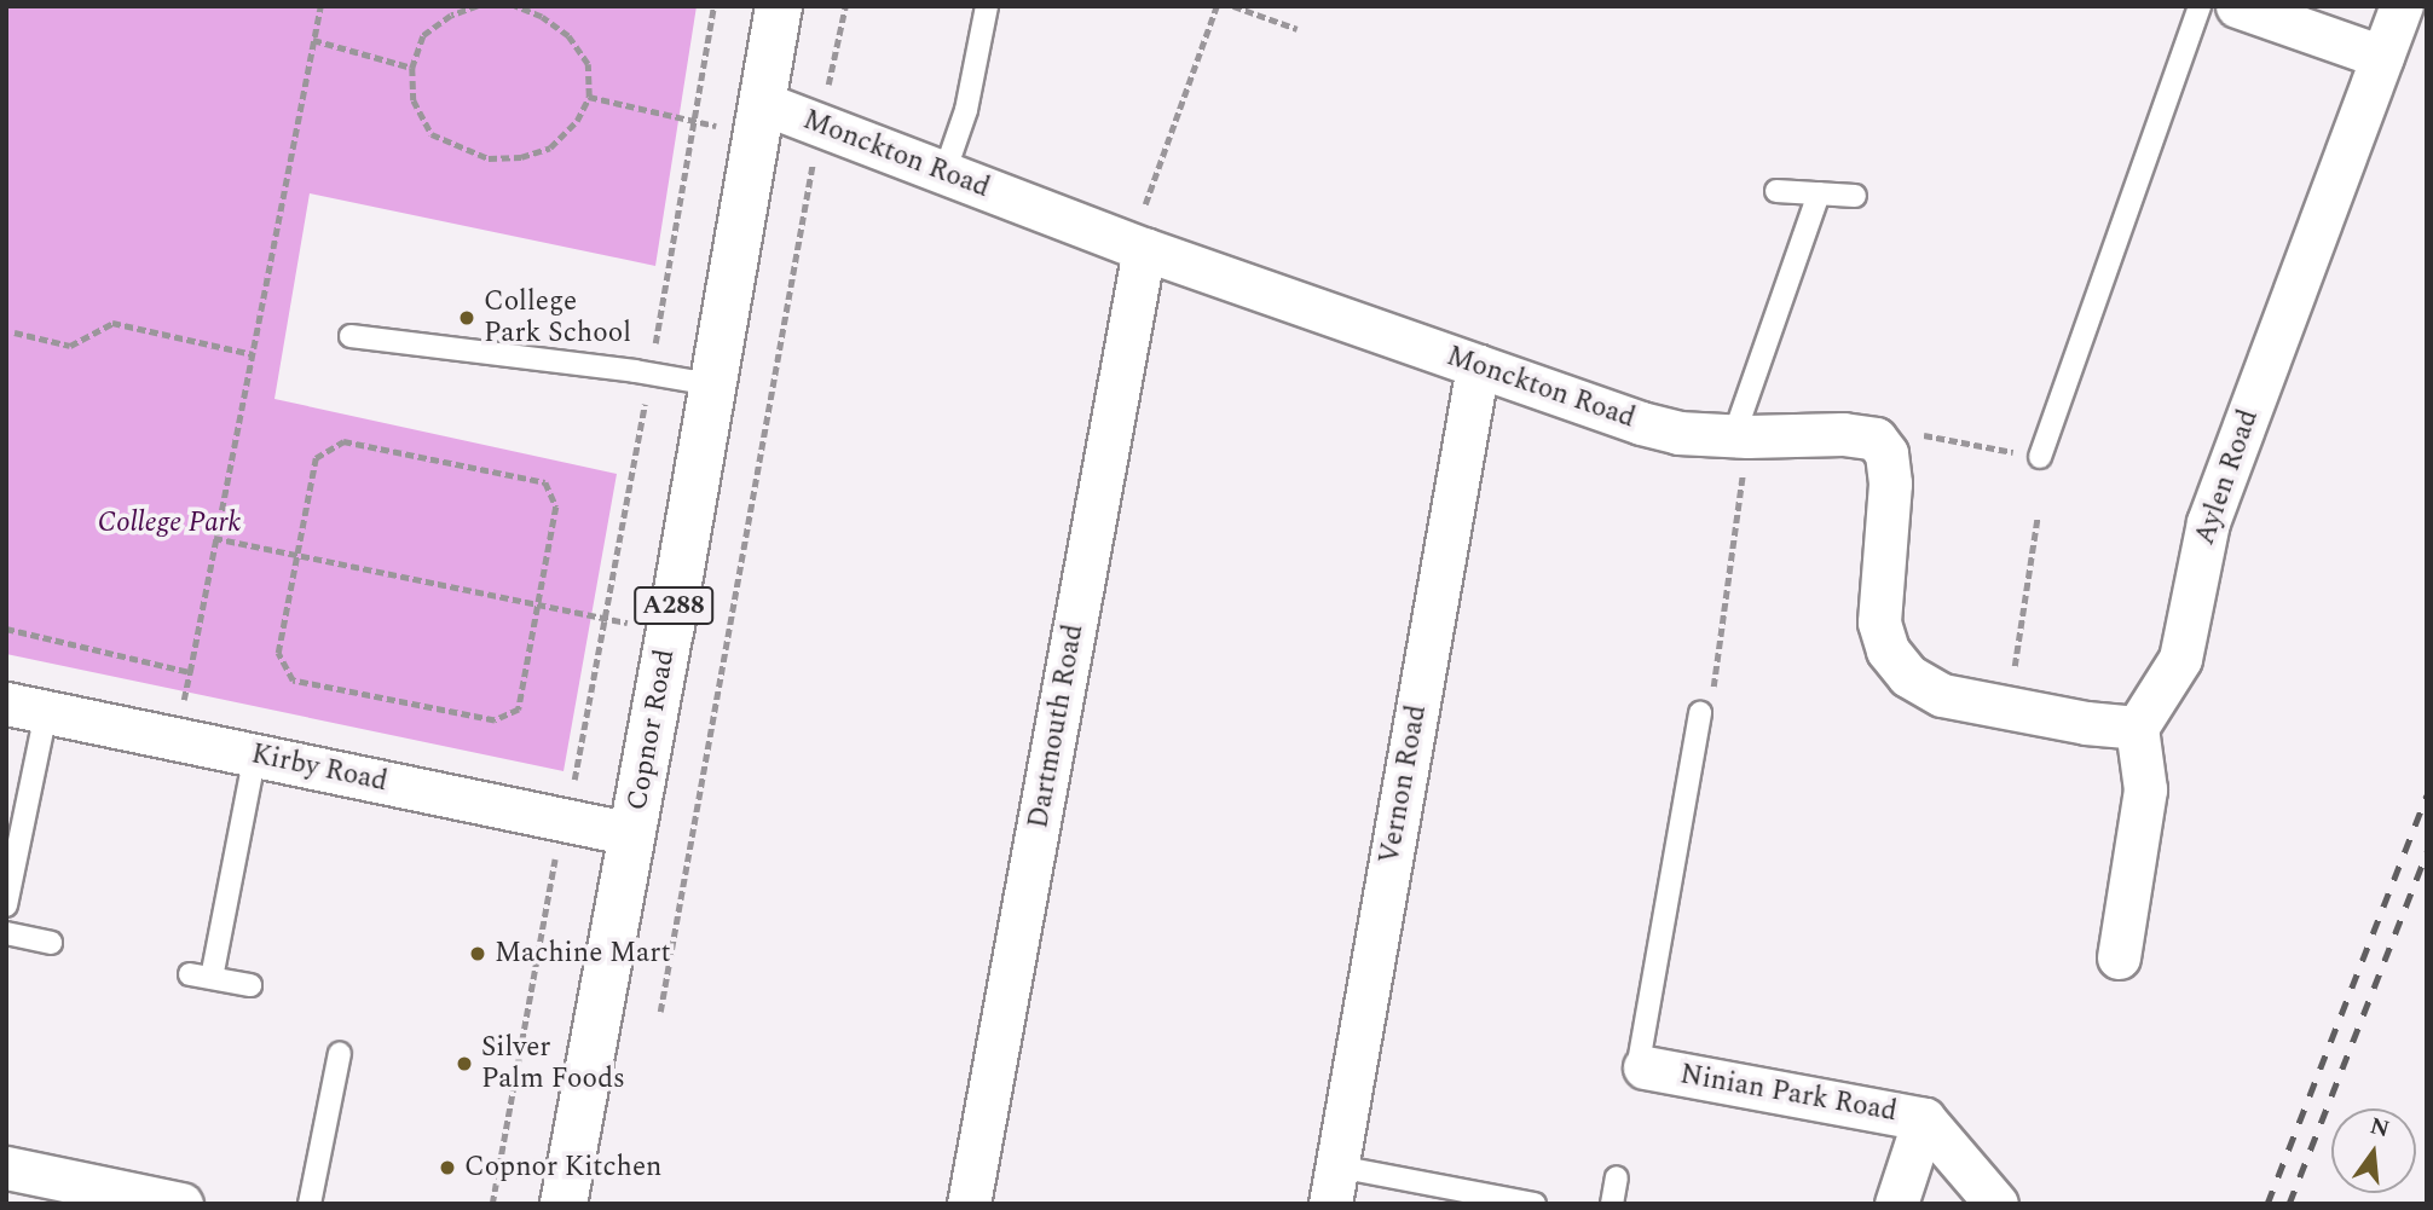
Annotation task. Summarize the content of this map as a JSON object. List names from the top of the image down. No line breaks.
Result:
{"streets":{"main road":["A288","Copnor Road"],"street":["Monckton Road","Aylen Road","Dartmouth Road","Kirby Road","Vernon Road","Ninian Park Road"]},"crossings":[["Monckton Road","Dartmouth Road"],["Monckton Road","Copnor Road"],["Monckton Road","Vernon Road"],["Copnor Road","Kirby Road"]],"parks":["College Park"],"places":["College Park School","Machine Mart","Silver Palm Foods","Copnor Kitchen"],"north":"top"}
